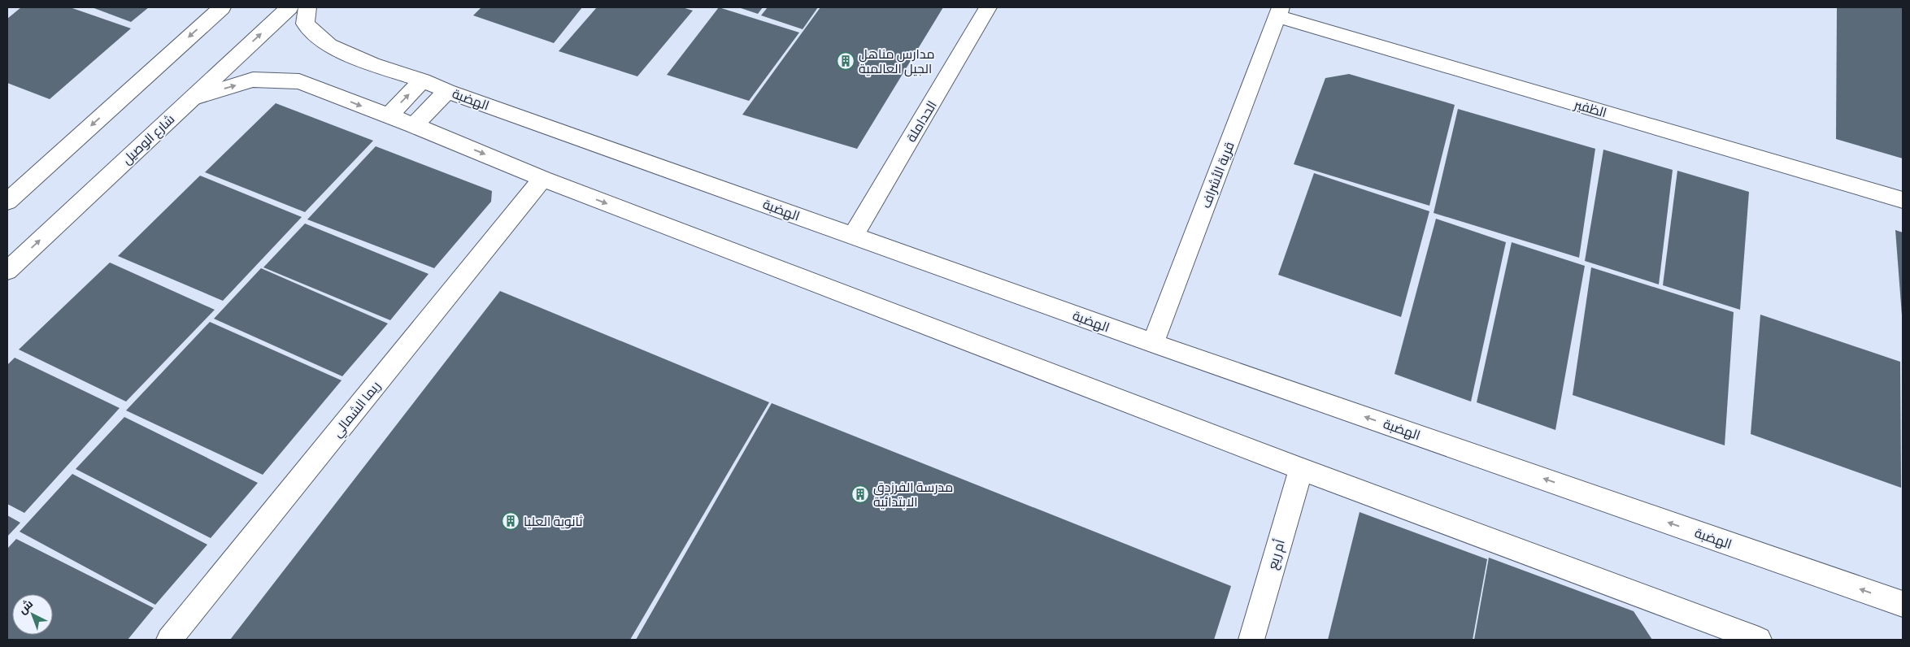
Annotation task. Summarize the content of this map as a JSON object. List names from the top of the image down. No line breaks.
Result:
{"streets":{"street":["الهضبة","الظفير","الحداملة","شارع الوصيل","قرية الأشراف","ريما الشمالي","أم ريع"]},"crossings":[["الهضبة","الحداملة"],["الهضبة","قرية الأشراف"],["الظفير","قرية الأشراف"]],"places":{"building":["مدارس مناهل الجيل العالمية","مدرسة الفرزدق الابتدائية","ثانوية العليا"]},"north":"top left"}
